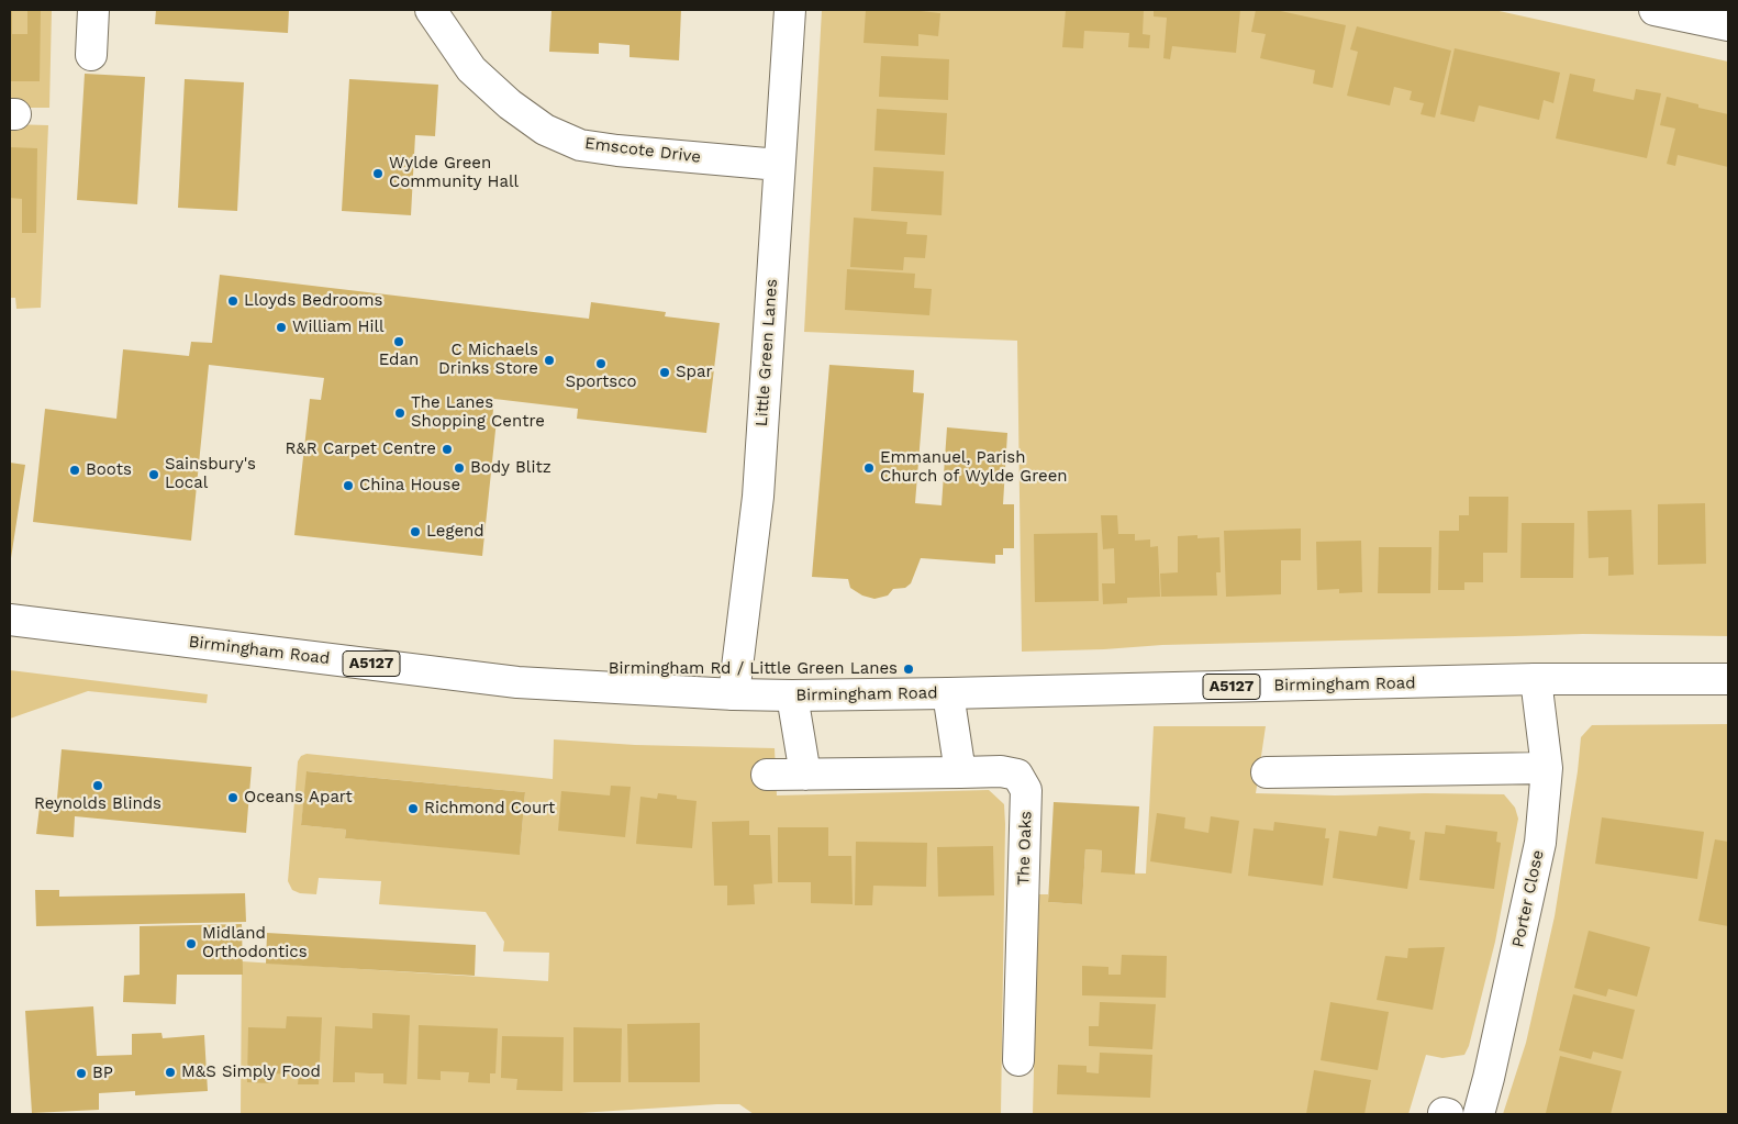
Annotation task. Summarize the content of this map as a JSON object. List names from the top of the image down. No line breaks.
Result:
{"streets":{"street":["Emscote Drive","Little Green Lanes","Birmingham Road","A5127","The Oaks","Porter Close"]},"crossings":[["Emscote Drive","Little Green Lanes"],["Little Green Lanes","Birmingham Road"],["Birmingham Road","Porter Close"]],"places":["Wylde Green Community Hall","Lloyds Bedrooms","William Hill","Edan","C Michaels Drinks Store","Sportsco","Spar","The Lanes Shopping Centre","R&R Carpet Centre","Body Blitz","Emmanuel, Parish Church of Wylde Green","Boots","Sainsbury's Local","China House","Legend","Birmingham Rd / Little Green Lanes","Reynolds Blinds","Oceans Apart","Richmond Court","Midland Orthodontics","M&S Simply Food","BP"]}
